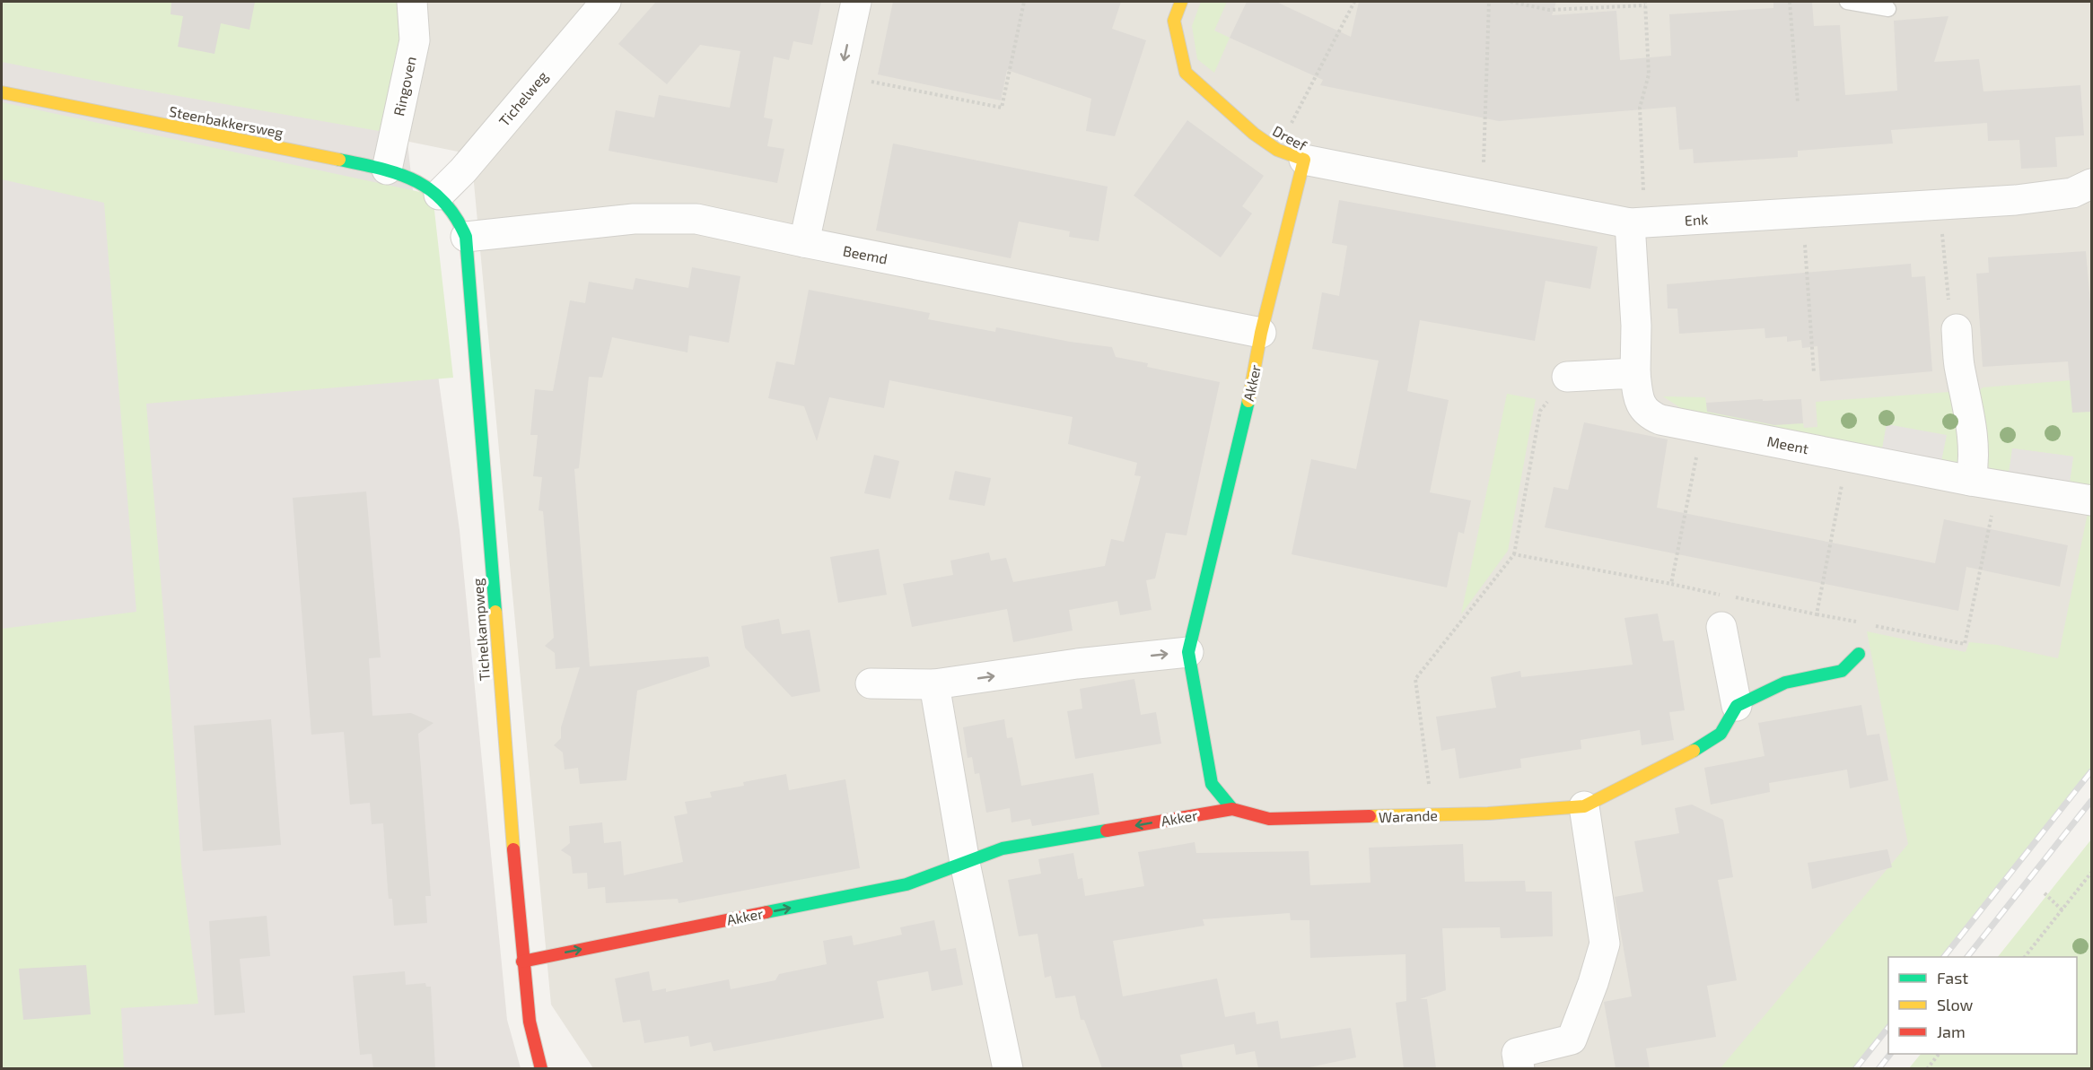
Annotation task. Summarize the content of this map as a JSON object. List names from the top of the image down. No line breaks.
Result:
{"streets":{"street":["Ringoven","Tichelweg","Steenbakkersweg","Dreef","Enk","Beemd","Akker","Meent","Tichelkampweg","Warande"]},"crossings":[["Ringoven","Steenbakkersweg"],["Tichelweg","Steenbakkersweg"],["Tichelweg","Tichelkampweg"],["Steenbakkersweg","Tichelkampweg"],["Dreef","Enk"],["Dreef","Beemd"],["Dreef","Akker"],["Enk","Meent"],["Beemd","Akker"],["Beemd","Tichelkampweg"],["Akker","Tichelkampweg"],["Akker","Warande"]],"legend":["Fast","Slow","Jam"]}
